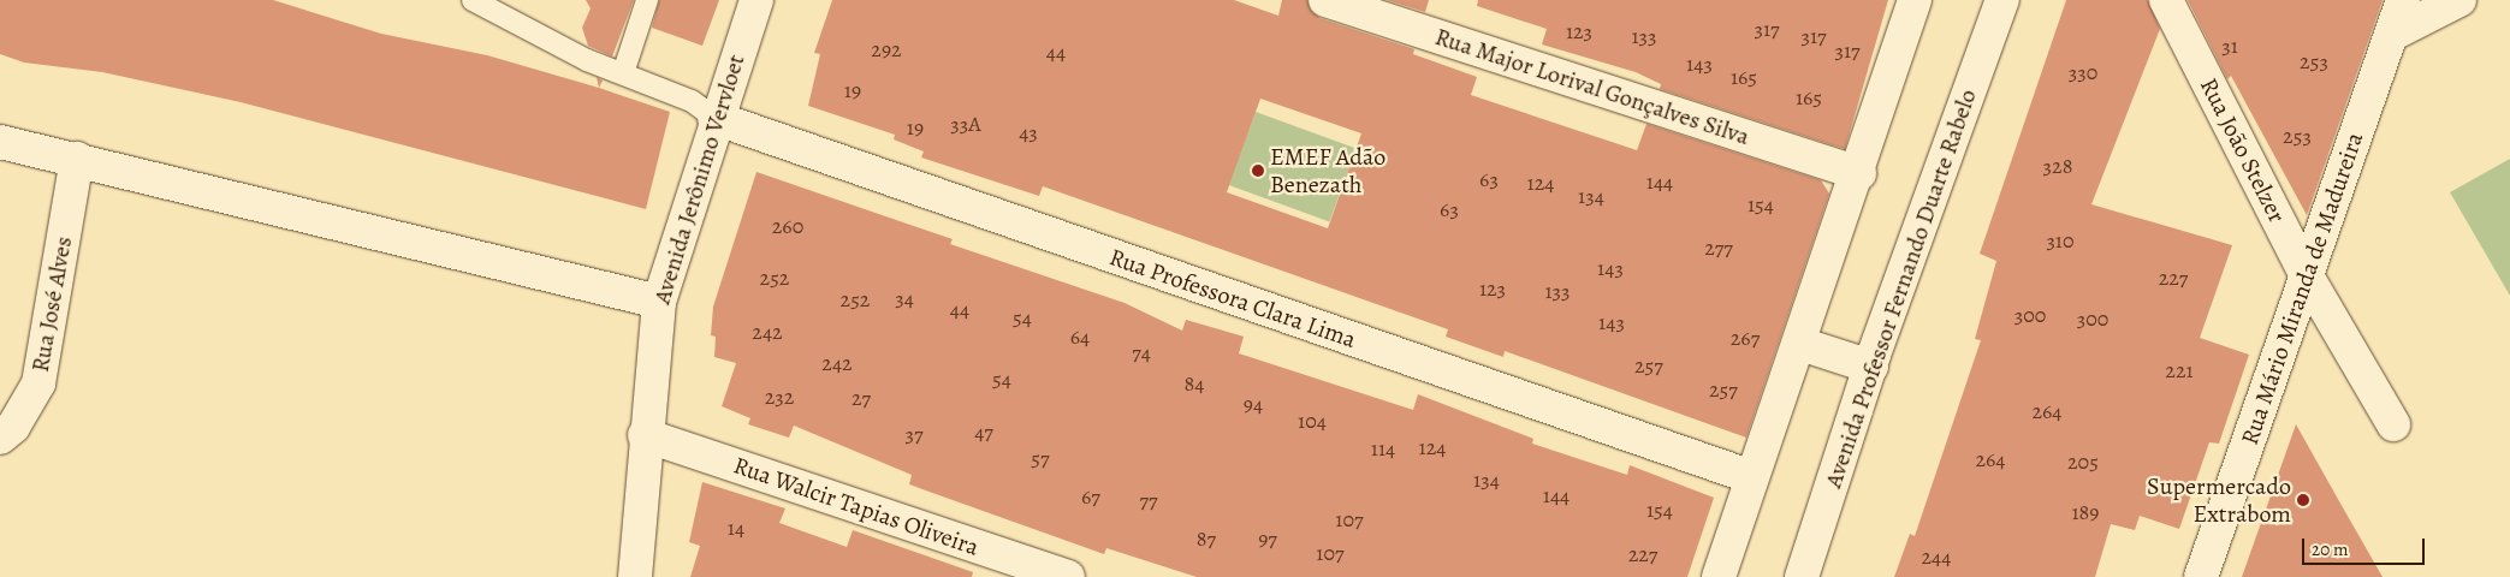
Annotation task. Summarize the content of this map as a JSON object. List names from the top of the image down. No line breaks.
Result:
{"streets":{"street":["Rua Major Lorival Gonçalves Silva","Rua João Stelzer","Avenida Jerônimo Vervloet","Avenida Professor Fernando Duarte Rabelo","Rua Mário Miranda de Madureira","Rua Professora Clara Lima","Rua José Alves","Rua Walcir Tapias Oliveira"]},"crossings":[["Rua João Stelzer","Rua Mário Miranda de Madureira"],["Avenida Jerônimo Vervloet","Rua Professora Clara Lima"],["Avenida Jerônimo Vervloet","Rua Walcir Tapias Oliveira"]],"places":["EMEF Adão Benezath","Supermercado Extrabom"],"house_numbers":["317","123","133","317","31","292","317","44","253","143","330","165","19","165","33A","19","43","253","328","63","144","124","134","154","63","260","310","277","143","252","227","123","133","34","252","44","300","54","300","143","242","64","267","74","242","257","221","54","84","257","232","27","94","264","104","47","37","124","114","57","264","205","134","144","67","77","154","189","107","14","87","97","107","227","244"],"scale_bar":"20 m"}
